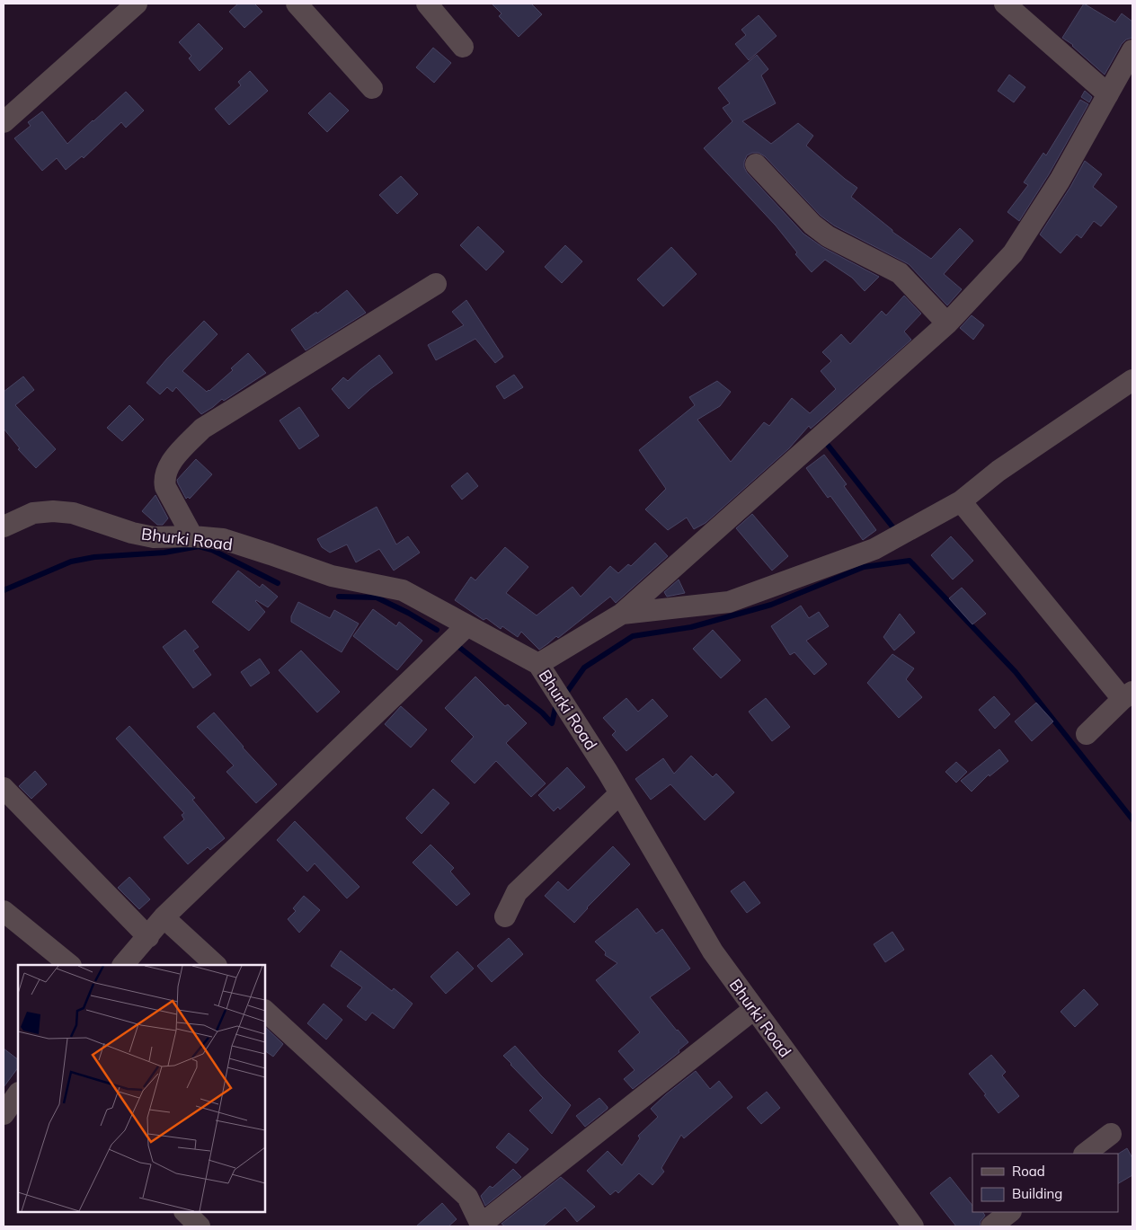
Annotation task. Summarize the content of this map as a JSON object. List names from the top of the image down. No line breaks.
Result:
{"streets":{"street":["Bhurki Road"]},"legend":["Road","Building"]}
